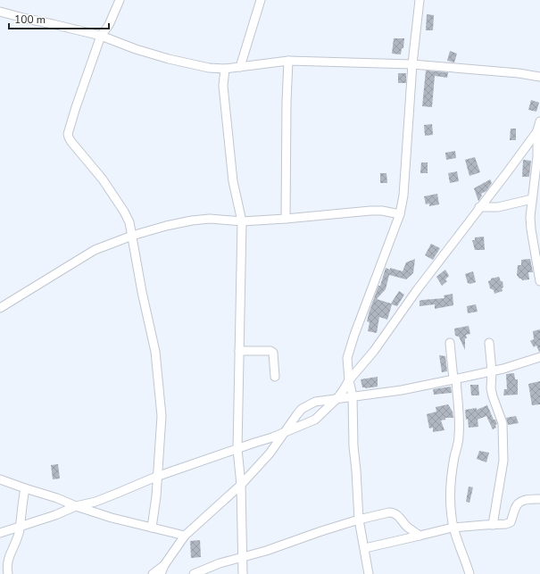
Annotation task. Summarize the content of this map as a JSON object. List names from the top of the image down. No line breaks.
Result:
{"scale_bar":"100 m"}
